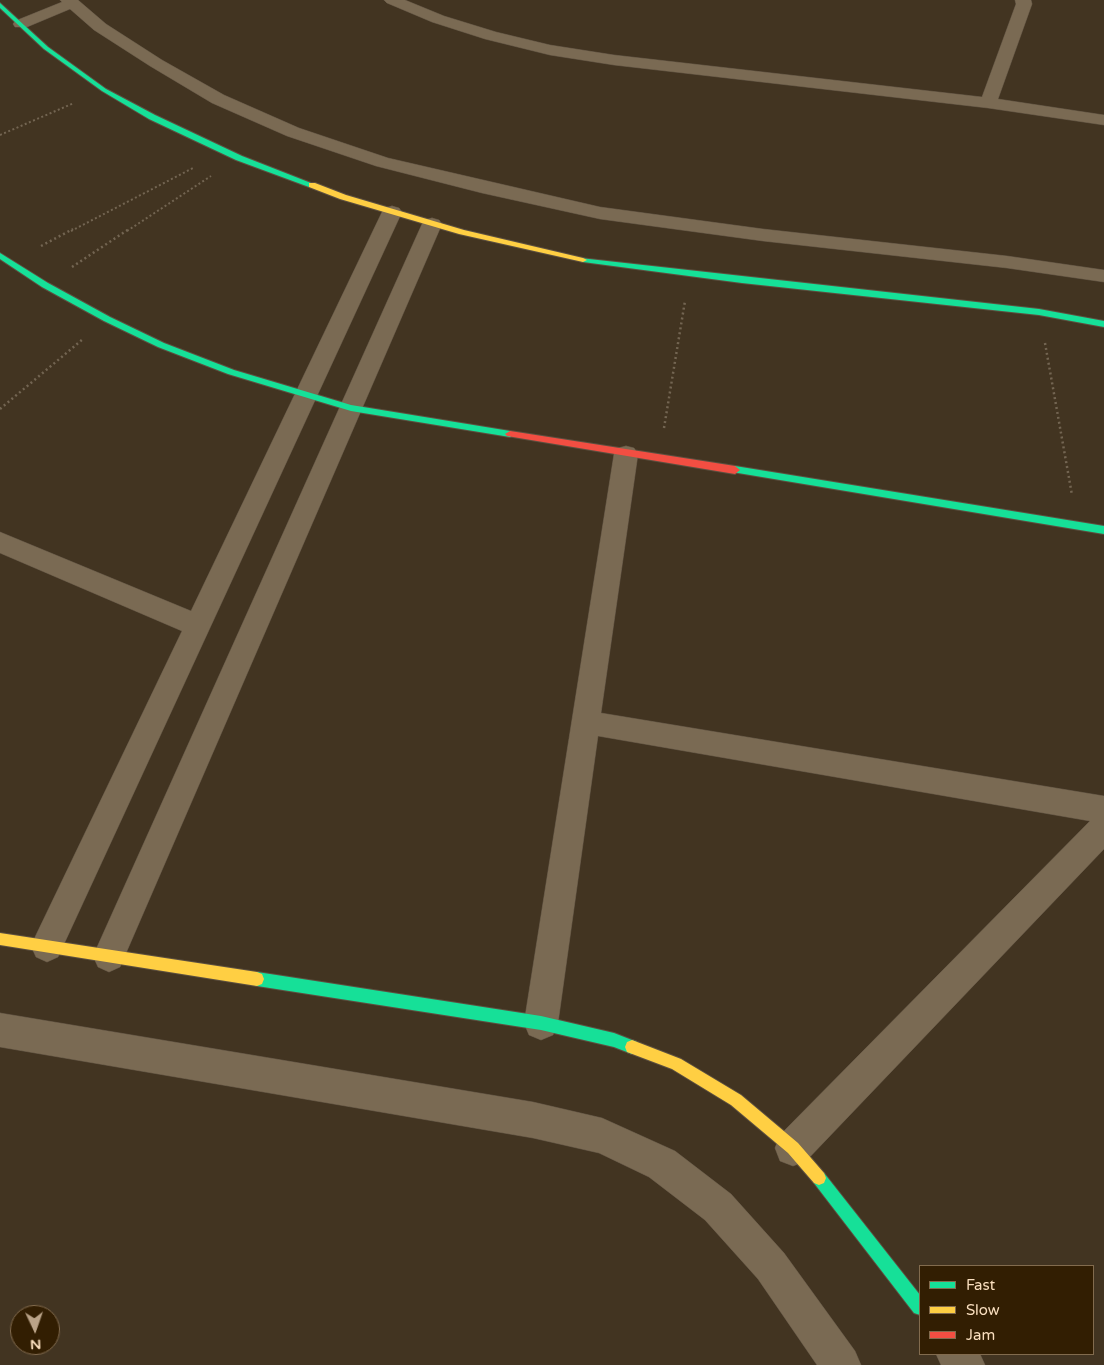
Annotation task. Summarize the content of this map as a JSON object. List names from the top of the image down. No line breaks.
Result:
{"legend":["Fast","Slow","Jam"],"north":"bottom"}
